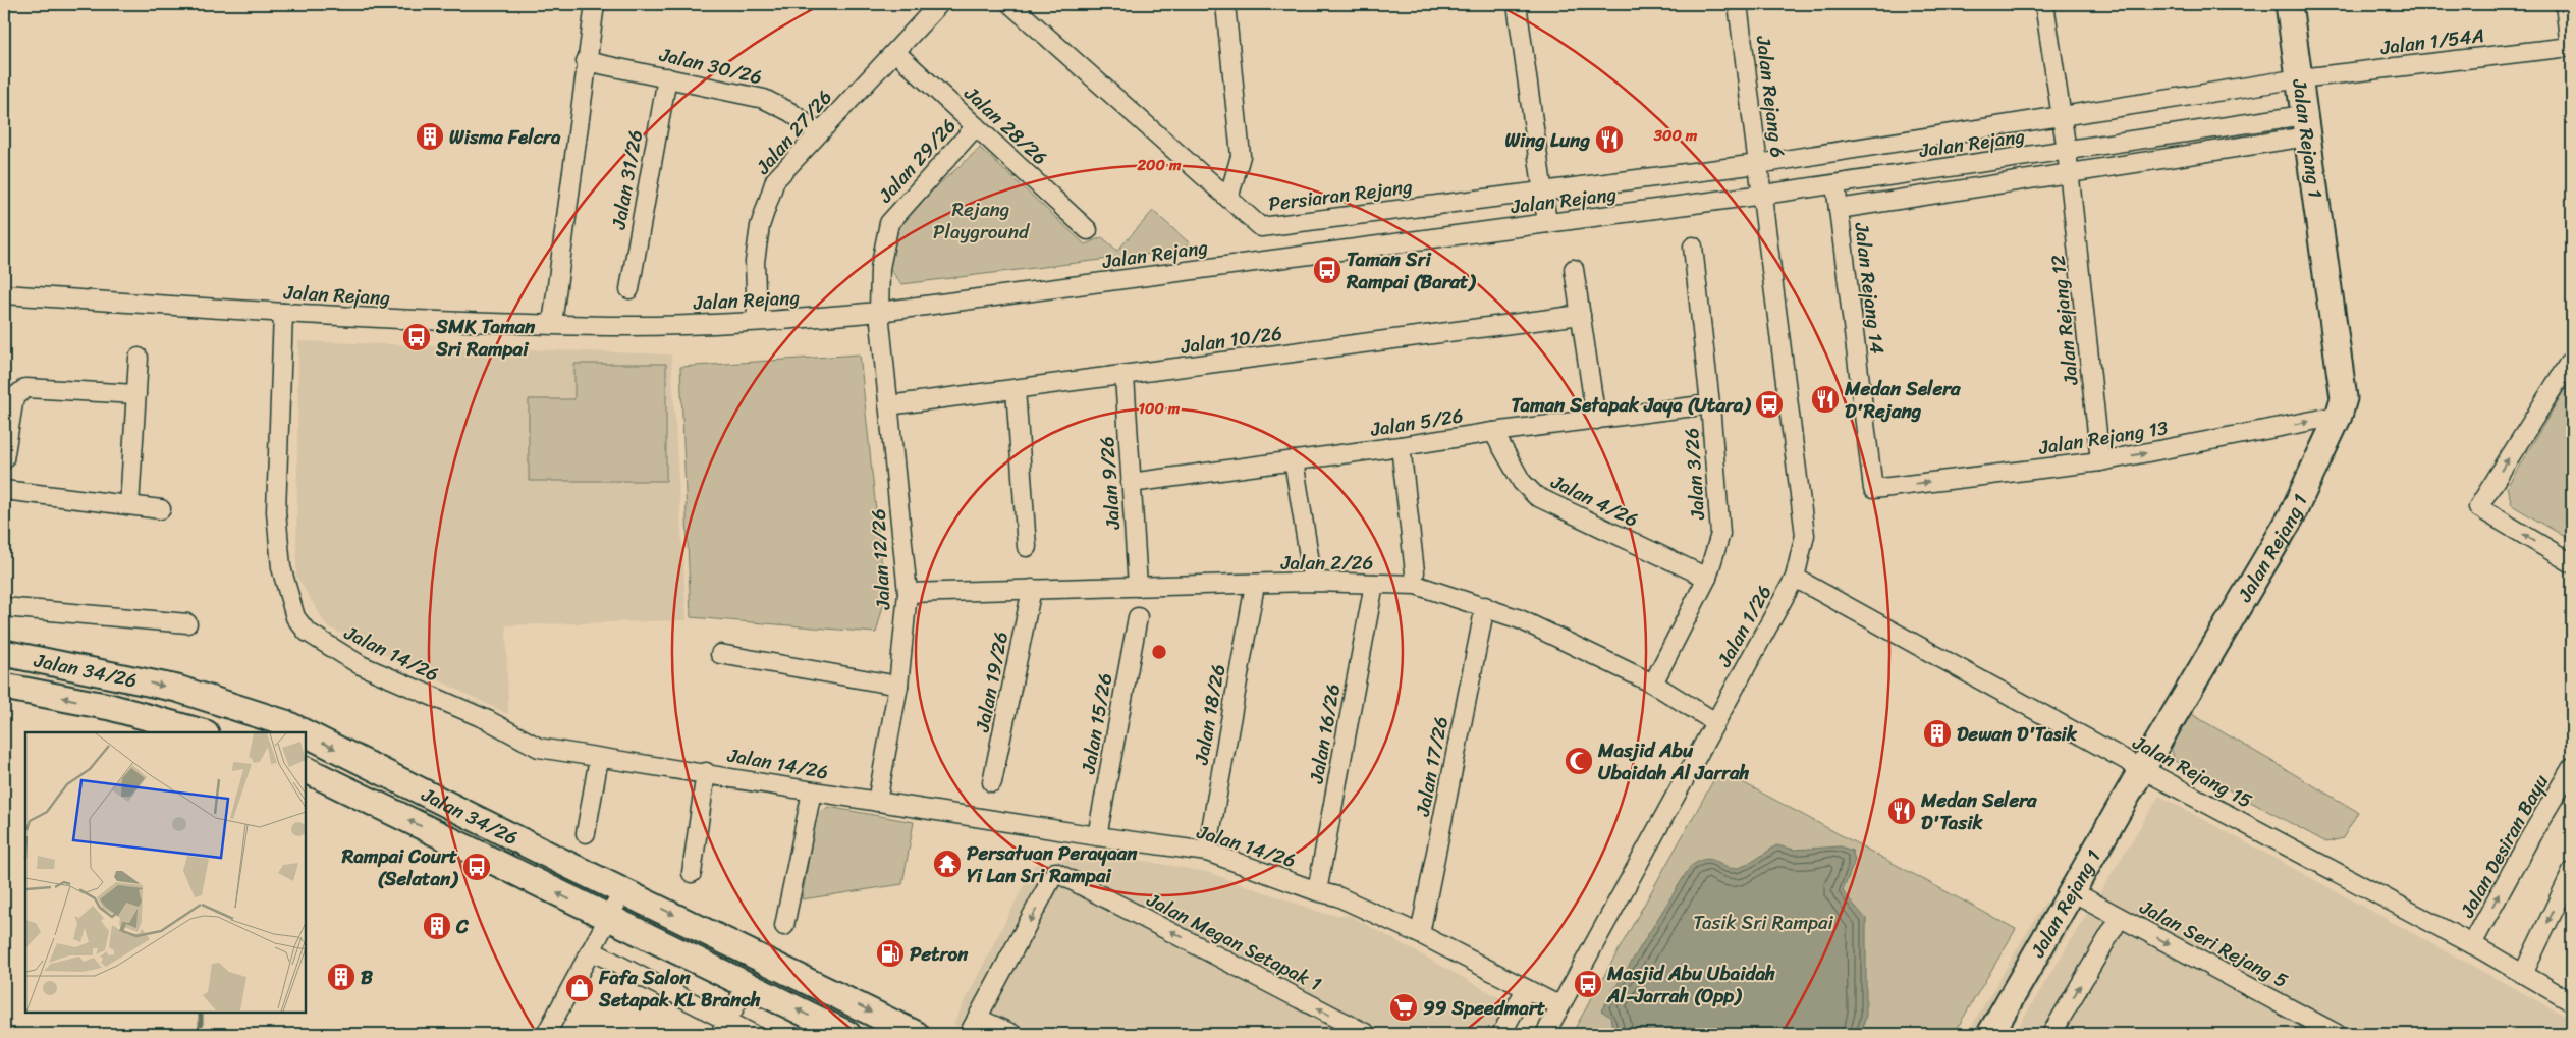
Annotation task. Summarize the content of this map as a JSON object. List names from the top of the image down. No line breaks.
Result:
{"streets":{"main road":["Jalan Rejang 1","Jalan 34/26"],"street":["Jalan 1/54A","Jalan 30/26","Jalan Rejang 6","Jalan 28/26","Jalan 27/26","Jalan Rejang","Jalan 29/26","Jalan 31/26","Persiaran Rejang","Jalan Rejang 14","Jalan Rejang 12","Jalan 10/26","Jalan 5/26","Jalan Rejang 13","Jalan 3/26","Jalan 9/26","Jalan 4/26","Jalan 12/26","Jalan 2/26","Jalan 1/26","Jalan 14/26","Jalan 19/26","Jalan 18/26","Jalan 15/26","Jalan 16/26","Jalan 17/26","Jalan Rejang 15","Jalan Desiran Bayu","Jalan Megan Setapak 1","Jalan Seri Rejang 5"]},"crossings":[["Jalan 1/54A","Jalan Rejang 1"],["Jalan 1/54A","Persiaran Rejang"],["Jalan 1/54A","Jalan Rejang 12"],["Jalan 30/26","Jalan 27/26"],["Jalan 30/26","Jalan 31/26"],["Jalan Rejang 6","Jalan Rejang"],["Jalan Rejang 6","Persiaran Rejang"],["Jalan Rejang 6","Jalan 1/26"],["Jalan 28/26","Jalan 27/26"],["Jalan 28/26","Jalan 29/26"],["Jalan 27/26","Jalan Rejang"],["Jalan Rejang 1","Jalan Rejang"],["Jalan Rejang 1","Jalan Rejang 13"],["Jalan Rejang 1","Jalan Rejang 15"],["Jalan Rejang 1","Jalan Seri Rejang 5"],["Jalan Rejang","Jalan 29/26"],["Jalan Rejang","Jalan Rejang 14"],["Jalan Rejang","Jalan Rejang 12"],["Jalan Rejang","Jalan 12/26"],["Jalan Rejang","Jalan 1/26"],["Jalan Rejang","Jalan 14/26"],["Jalan 29/26","Jalan 12/26"],["Persiaran Rejang","Jalan Rejang 12"],["Jalan Rejang 14","Jalan Rejang 13"],["Jalan Rejang 12","Jalan Rejang 13"],["Jalan 10/26","Jalan 9/26"],["Jalan 10/26","Jalan 12/26"],["Jalan 5/26","Jalan 3/26"],["Jalan 5/26","Jalan 9/26"],["Jalan 5/26","Jalan 4/26"],["Jalan 3/26","Jalan 4/26"],["Jalan 3/26","Jalan 2/26"],["Jalan 9/26","Jalan 2/26"],["Jalan 12/26","Jalan 2/26"],["Jalan 12/26","Jalan 14/26"],["Jalan 2/26","Jalan 1/26"],["Jalan 2/26","Jalan 19/26"],["Jalan 2/26","Jalan 18/26"],["Jalan 2/26","Jalan 16/26"],["Jalan 2/26","Jalan 17/26"],["Jalan 1/26","Jalan 14/26"],["Jalan 1/26","Jalan Rejang 15"],["Jalan 14/26","Jalan 18/26"],["Jalan 14/26","Jalan 15/26"],["Jalan 14/26","Jalan 16/26"],["Jalan 14/26","Jalan 17/26"],["Jalan Rejang 15","Jalan Desiran Bayu"]],"one_way":["Jalan Rejang 13","Jalan Seri Rejang 5"],"parks":["Rejang Playground","Tasik Sri Rampai"],"places":{"building":["Wisma Felcra","Dewan D'Tasik","C","B"],"restaurant":["Wing Lung","Medan Selera D'Rejang","Medan Selera D'Tasik"],"bus stop":["Taman Sri Rampai (Barat)","SMK Taman Sri Rampai","Taman Setapak Jaya (Utara)","Rampai Court (Selatan)","Masjid Abu Ubaidah Al-Jarrah (Opp)"],"mosque":["Masjid Abu Ubaidah Al Jarrah"],"temple":["Persatuan Perayaan Yi Lan Sri Rampai"],"fuel station":["Petron"],"shop":["Fafa Salon Setapak KL Branch"],"supermarket":["99 Speedmart"]},"rings":["300 m","200 m","100 m"]}
